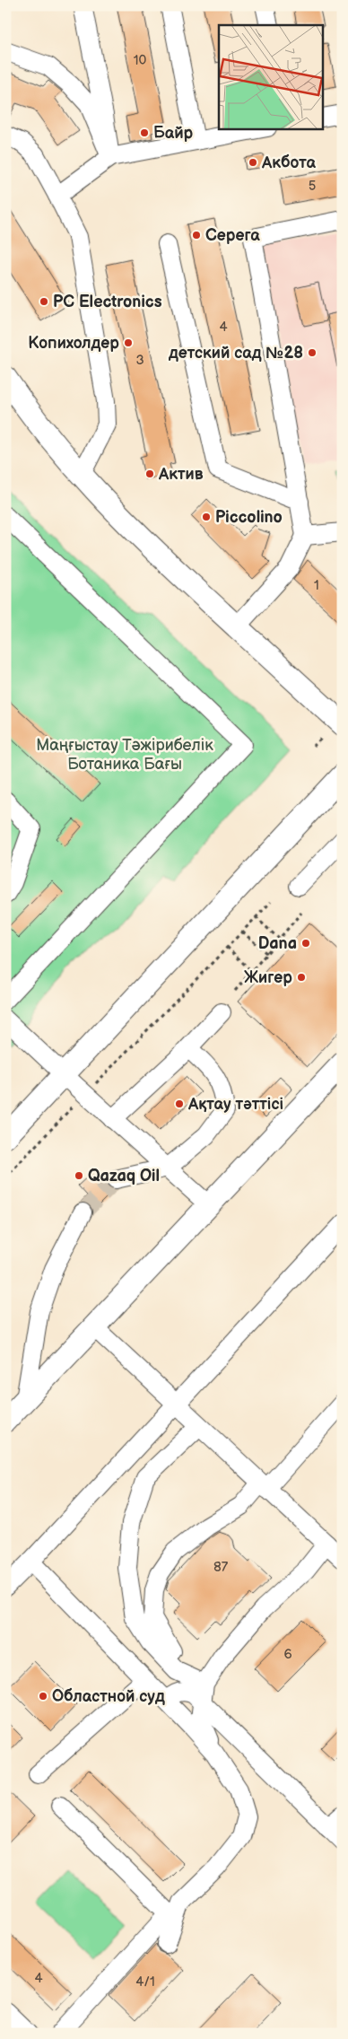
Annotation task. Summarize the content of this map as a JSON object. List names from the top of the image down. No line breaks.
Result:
{"parks":["Маңғыстау Тәжірибелік Ботаника Бағы"],"places":["Байр","Акбота","Cерега","PC Electronics","Копихолдер","детский сад №28","Актив","Piccolino","Dana","Жигер","Ақтау тәттісі","Qazaq Oil","Областной суд"],"house_numbers":["10","5","4","3","1","87","6","4","4/1"]}
